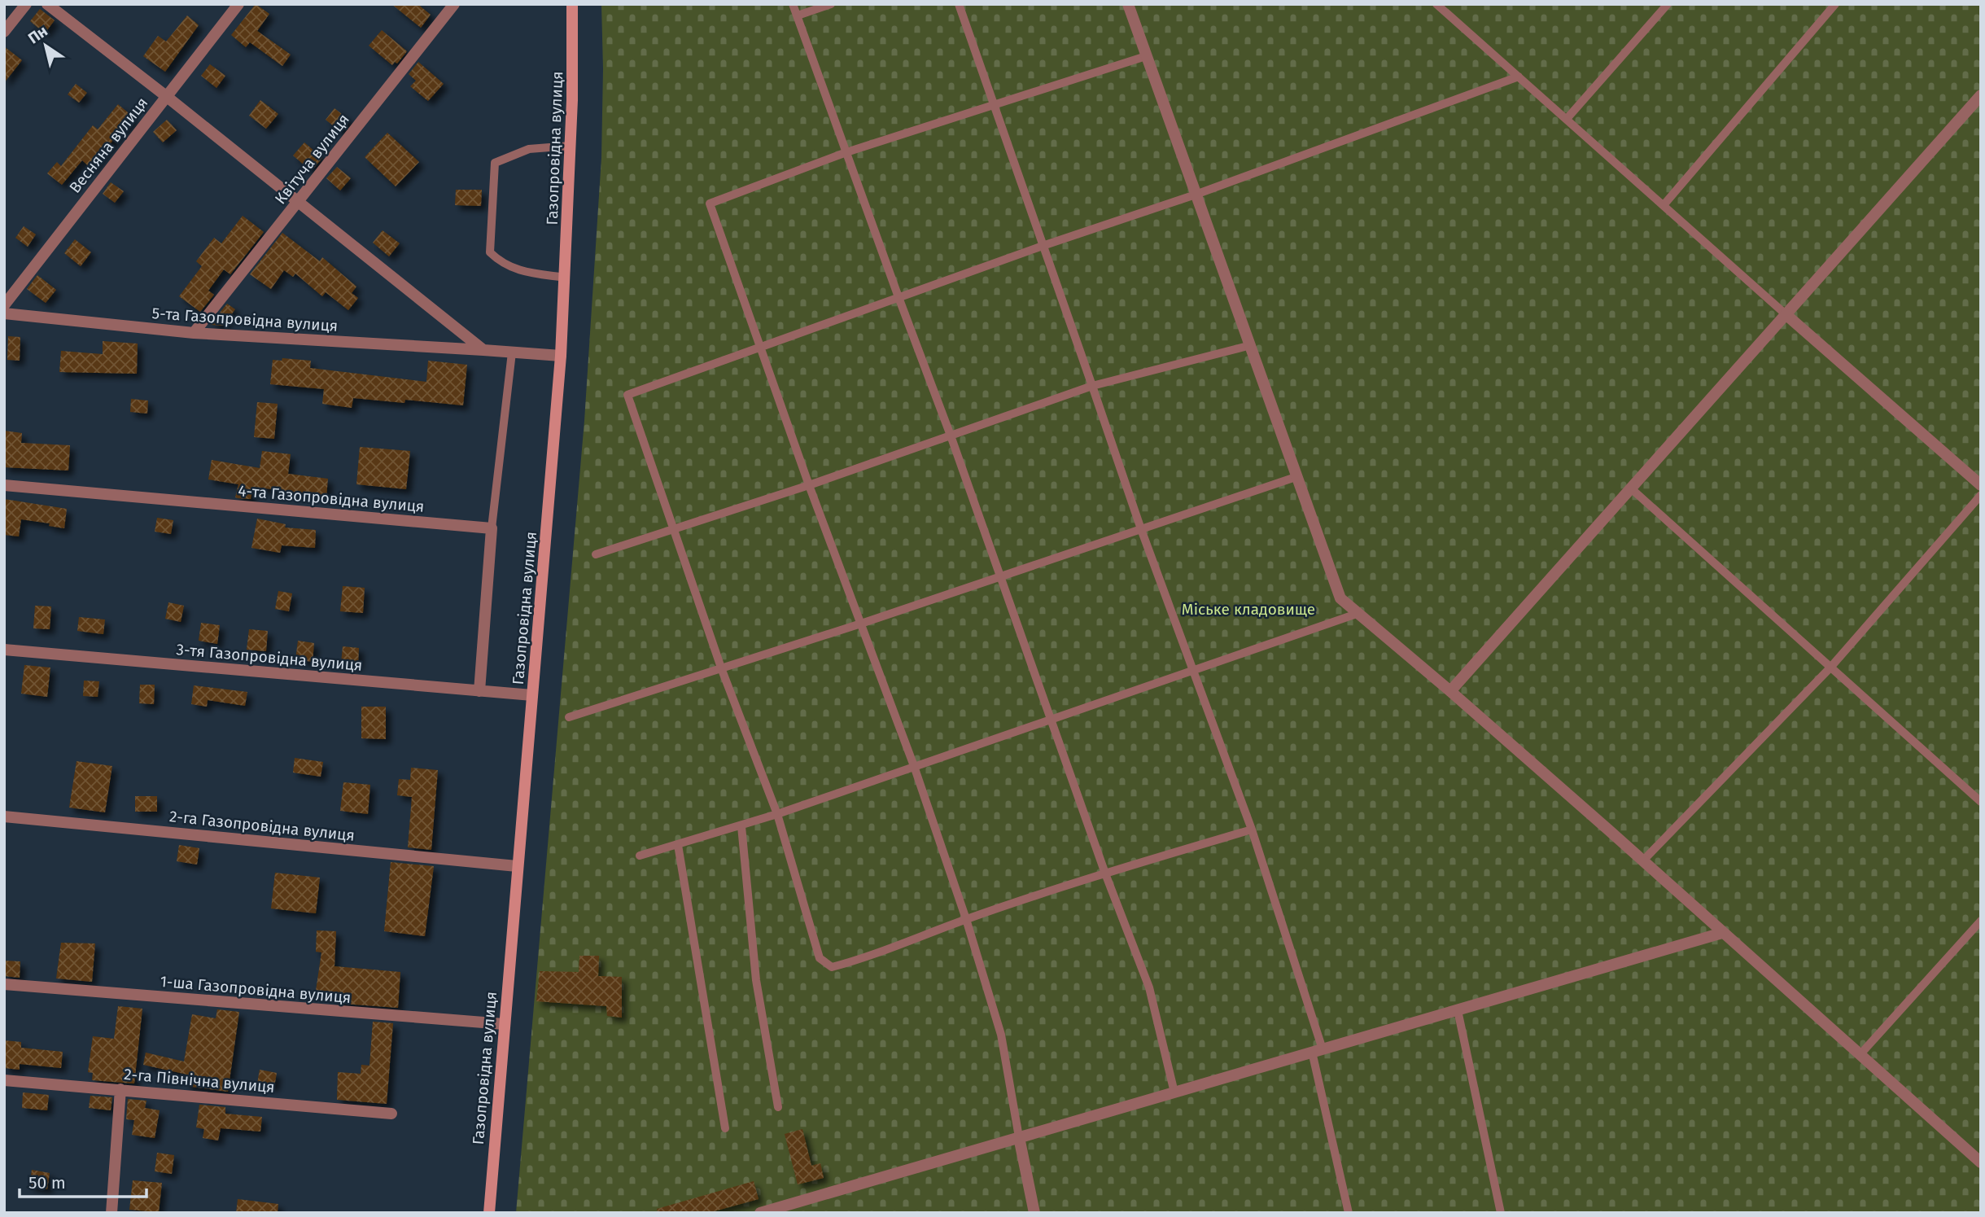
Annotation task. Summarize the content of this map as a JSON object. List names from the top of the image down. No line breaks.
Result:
{"streets":{"main road":["Газопровідна вулиця"],"street":["Весняна вулиця","Квітуча вулиця","5-та Газопровідна вулиця","4-та Газопровідна вулиця","3-тя Газопровідна вулиця","2-га Газопровідна вулиця","1-ша Газопровідна вулиця","2-га Північна вулиця"]},"crossings":[["Газопровідна вулиця","5-та Газопровідна вулиця"],["Газопровідна вулиця","3-тя Газопровідна вулиця"],["Газопровідна вулиця","2-га Газопровідна вулиця"],["Газопровідна вулиця","1-ша Газопровідна вулиця"],["Квітуча вулиця","5-та Газопровідна вулиця"]],"parks":["Міське кладовище"],"scale_bar":"50 m","north":"top left"}
